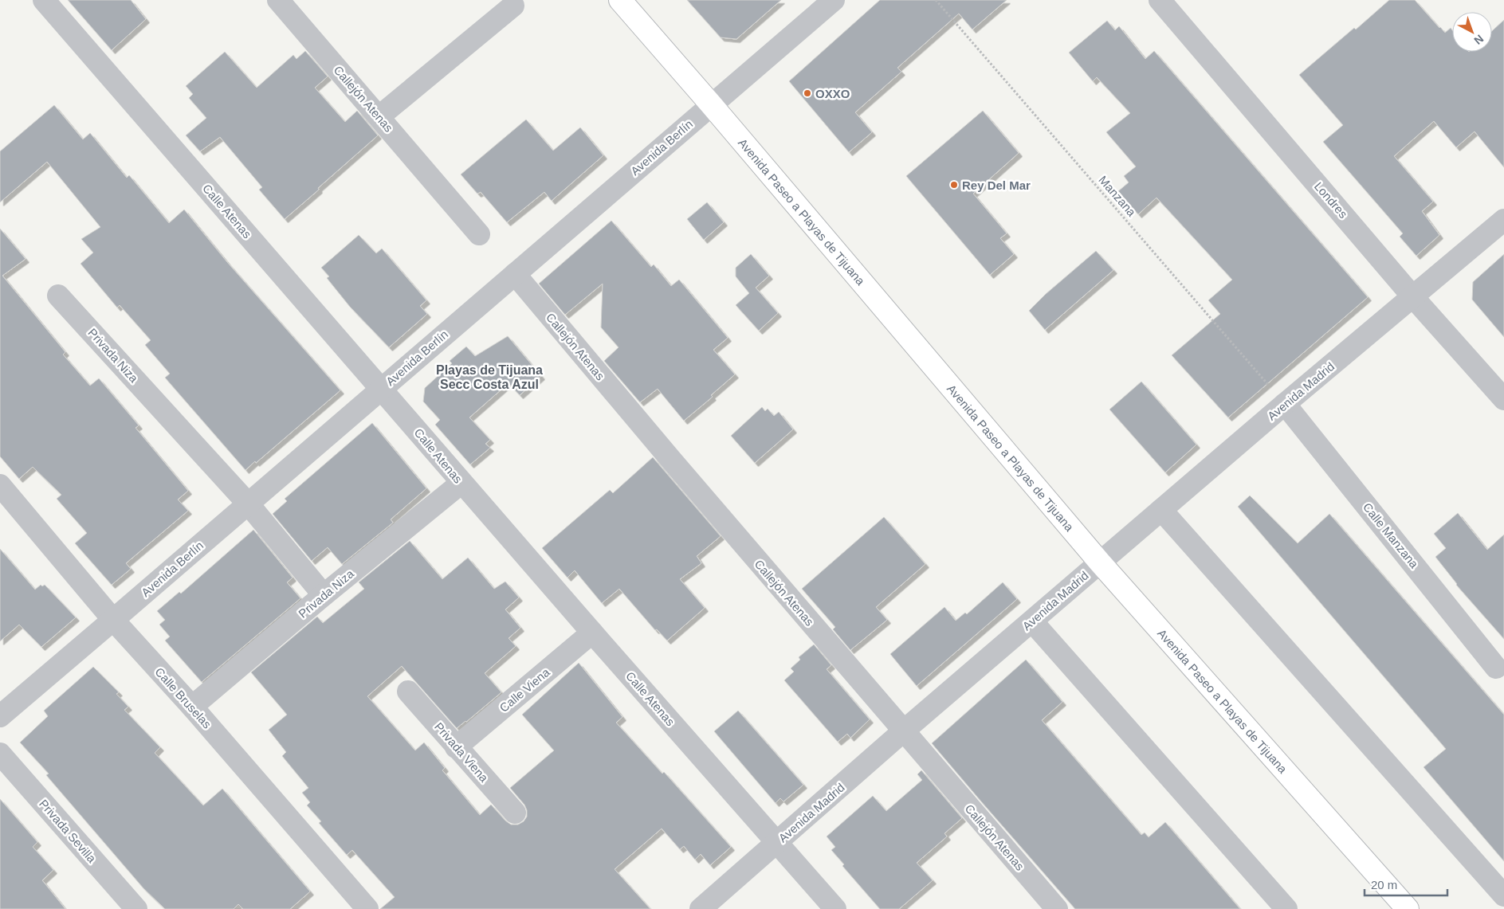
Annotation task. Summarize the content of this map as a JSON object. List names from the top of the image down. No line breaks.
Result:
{"streets":{"main road":["Avenida Paseo a Playas de Tijuana"],"street":["Callejón Atenas","Avenida Berlín","Londres","Calle Atenas","Privada Niza","Avenida Madrid","Calle Manzana","Calle Viena","Calle Bruselas","Privada Viena","Privada Sevilla"],"path":["Manzana"]},"crossings":[["Callejón Atenas","Avenida Berlín"],["Callejón Atenas","Avenida Madrid"],["Avenida Berlín","Calle Atenas"],["Avenida Berlín","Avenida Paseo a Playas de Tijuana"],["Avenida Berlín","Privada Niza"],["Avenida Berlín","Calle Bruselas"],["Manzana","Avenida Madrid"],["Manzana","Calle Manzana"],["Londres","Avenida Madrid"],["Calle Atenas","Privada Niza"],["Calle Atenas","Avenida Madrid"],["Calle Atenas","Calle Viena"],["Avenida Paseo a Playas de Tijuana","Avenida Madrid"],["Privada Niza","Calle Bruselas"],["Avenida Madrid","Calle Manzana"],["Calle Viena","Privada Viena"]],"districts":["Playas de Tijuana Secc Costa Azul"],"places":["OXXO","Rey Del Mar"],"scale_bar":"20 m","north":"bottom right"}
